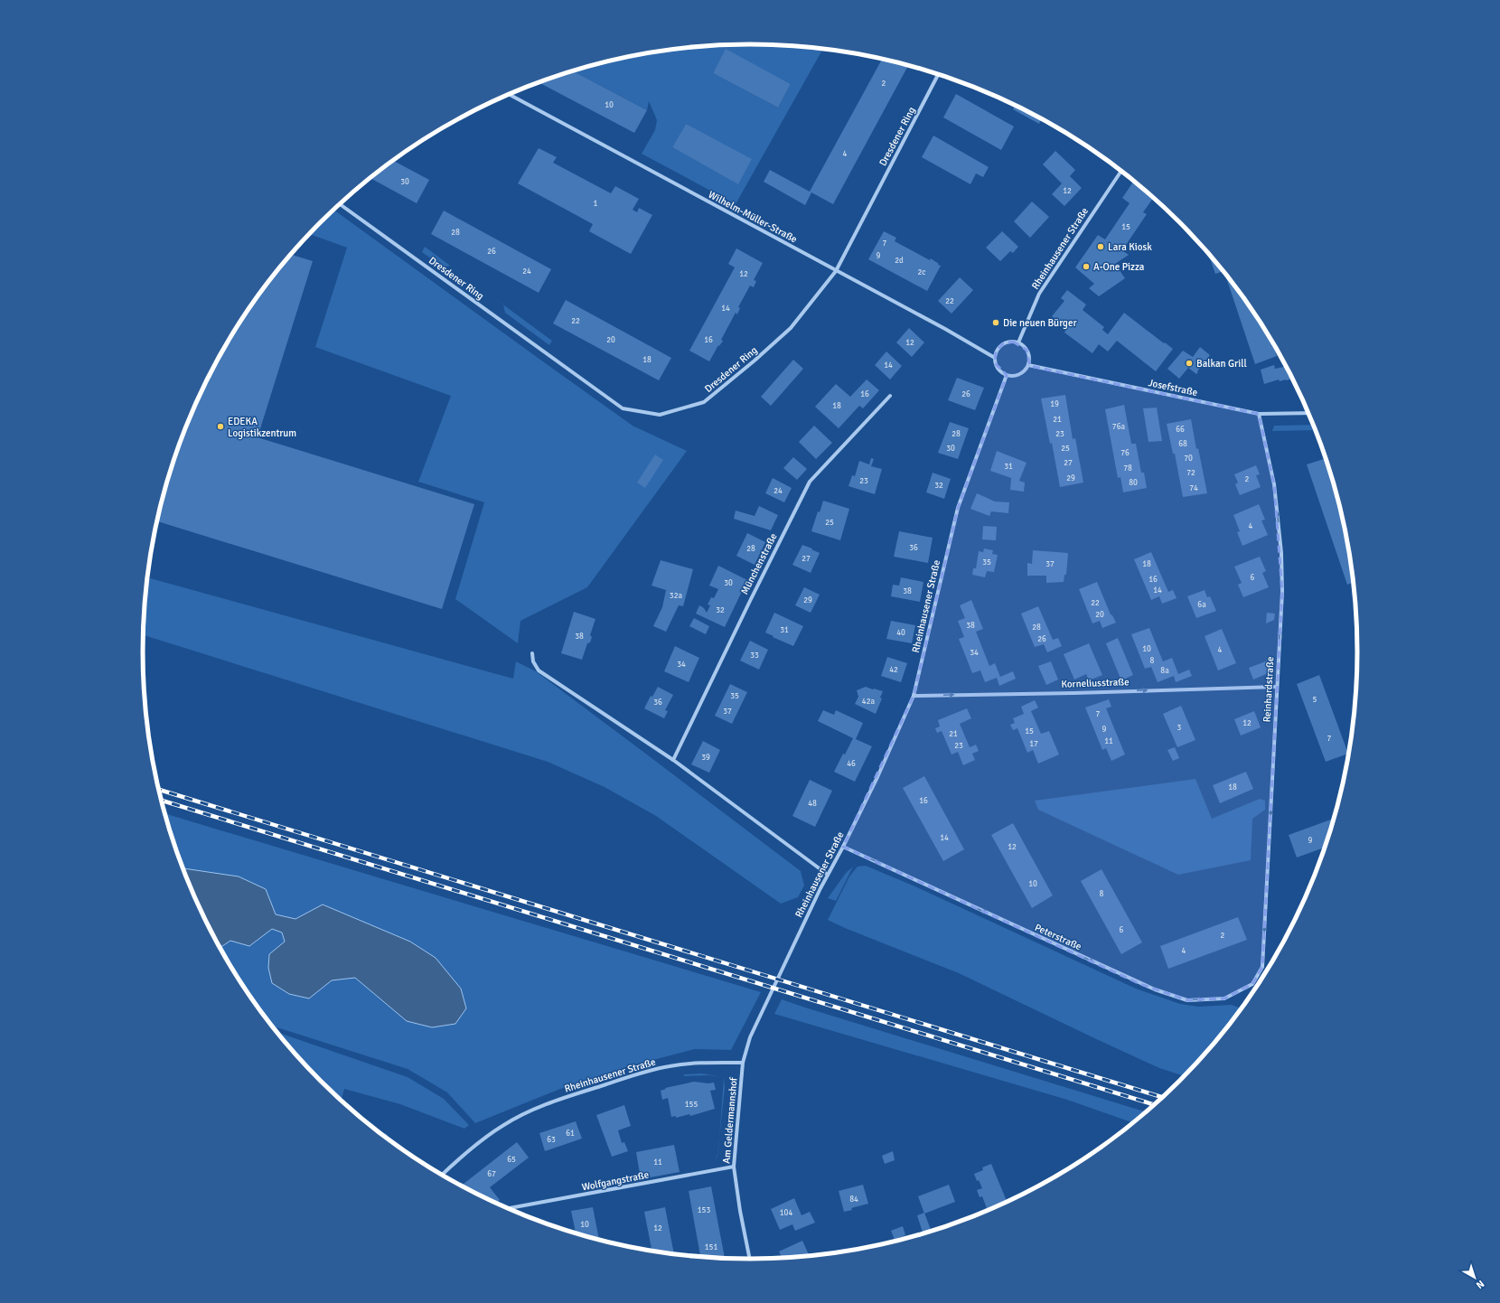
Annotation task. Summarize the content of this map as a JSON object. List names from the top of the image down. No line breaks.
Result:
{"streets":{"street":["Dresdener Ring","Wilhelm-Müller-Straße","Rheinhausener Straße","Josefstraße","Münchenstraße","Korneliusstraße","Reinhardstraße","Peterstraße","Am Geldermannshof","Wolfgangstraße"]},"crossings":[["Dresdener Ring","Wilhelm-Müller-Straße"],["Wilhelm-Müller-Straße","Rheinhausener Straße"],["Wilhelm-Müller-Straße","Josefstraße"],["Rheinhausener Straße","Josefstraße"],["Rheinhausener Straße","Korneliusstraße"],["Rheinhausener Straße","Peterstraße"],["Rheinhausener Straße","Am Geldermannshof"],["Josefstraße","Reinhardstraße"],["Korneliusstraße","Reinhardstraße"],["Reinhardstraße","Peterstraße"],["Am Geldermannshof","Wolfgangstraße"]],"one_way":["Korneliusstraße","Reinhardstraße","Peterstraße"],"places":["Lara Kiosk","A-One Pizza","Die neuen Bürger","Balkan Grill","EDEKA Logistikzentrum"],"house_numbers":["2","10","4","30","12","1","15","28","7","26","9","2d","24","2c","12","22","14","22","20","16","12","18","14","16","26","19","18","21","76a","66","28","23","68","30","25","76","70","27","31","78","72","29","2","23","80","32","74","24","25","4","36","28","27","35","37","18","6","16","30","14","38","32a","29","22","6a","32","20","38","28","31","40","38","26","10","4","34","33","8","34","42","8a","35","5","42a","36","37","7","12","3","9","15","21","7","11","17","23","39","46","18","16","48","14","9","12","10","8","6","2","4","155","61","63","65","11","67","84","153","104","10","12","151"],"north":"bottom right"}
